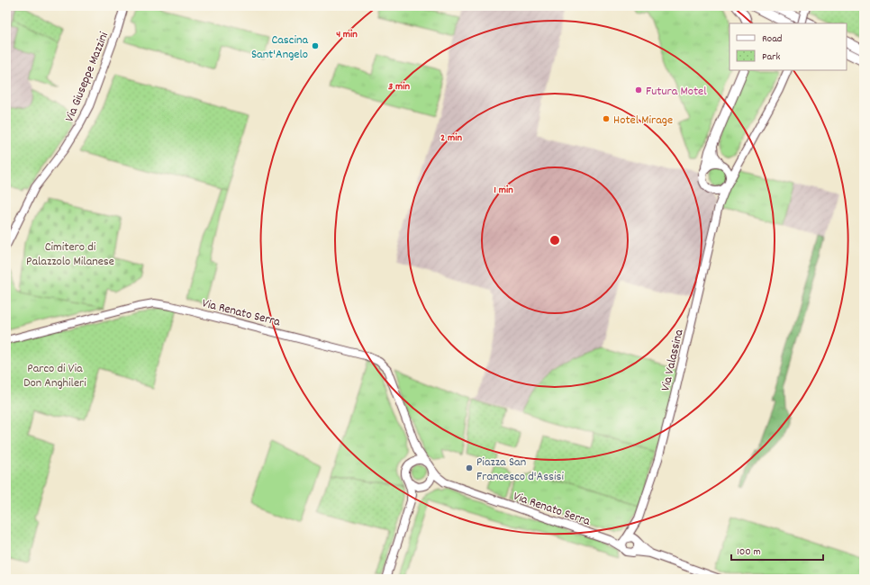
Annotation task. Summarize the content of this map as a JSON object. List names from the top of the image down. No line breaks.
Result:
{"streets":{"street":["Via Giuseppe Mazzini","Via Renato Serra","Via Valassina"]},"crossings":[["Via Renato Serra","Via Valassina"]],"parks":["Cimitero di Palazzolo Milanese","Parco di Via Don Anghileri"],"places":["Cascina Sant'Angelo","Futura Motel","Hotel Mirage","Piazza San Francesco d'Assisi"],"legend":["Road","Park"],"scale_bar":"100 m","rings":["4 min","3 min","2 min","1 min"]}
